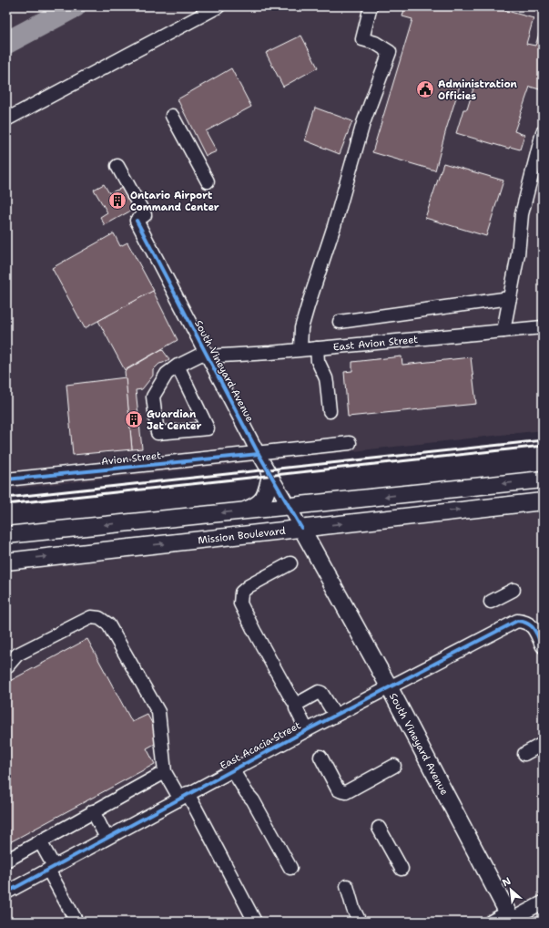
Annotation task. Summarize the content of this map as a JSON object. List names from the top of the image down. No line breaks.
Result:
{"streets":{"main road":["South Vineyard Avenue","Mission Boulevard"],"street":["East Avion Street","Avion Street","East Acacia Street"]},"crossings":[["East Avion Street","South Vineyard Avenue"],["South Vineyard Avenue","Avion Street"],["South Vineyard Avenue","Mission Boulevard"],["South Vineyard Avenue","East Acacia Street"]],"places":{"public building":["Administration Officies"],"building":["Ontario Airport Command Center","Guardian Jet Center"]},"north":"top left"}
